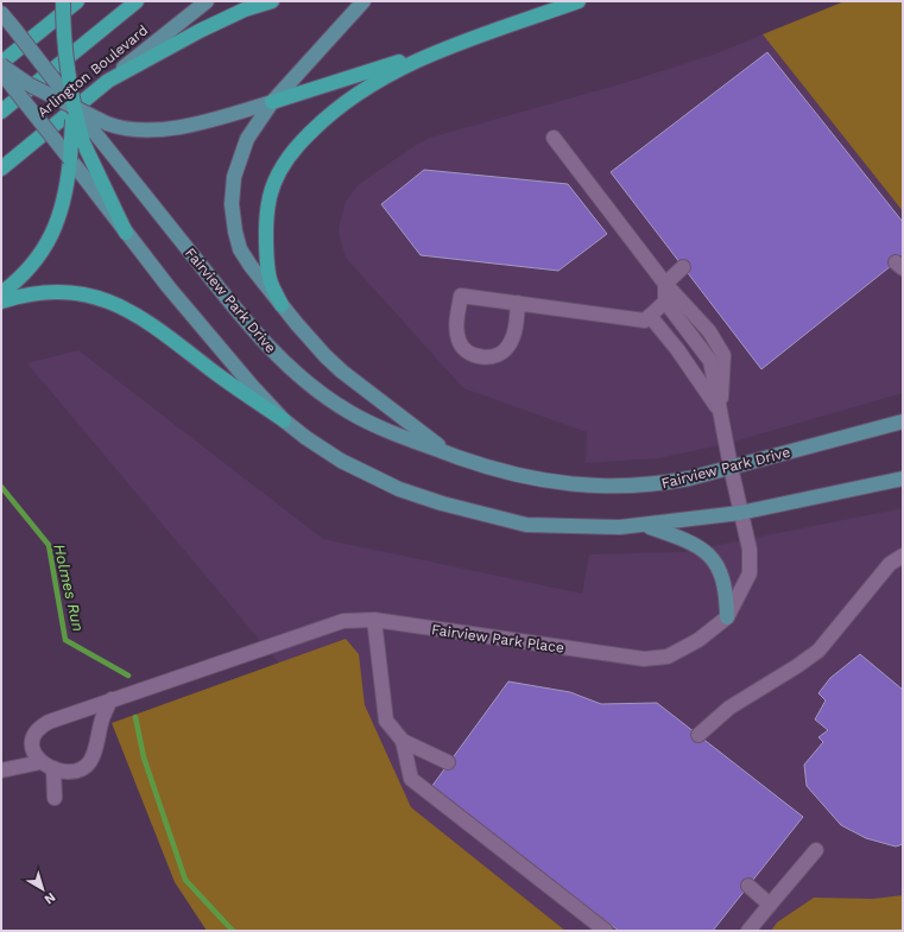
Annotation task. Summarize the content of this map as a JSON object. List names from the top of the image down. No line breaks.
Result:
{"streets":{"highway":["Arlington Boulevard"],"main road":["Fairview Park Drive"],"street":["Fairview Park Place"]},"crossings":[["Fairview Park Drive","Fairview Park Place"]],"water":["Holmes Run"],"north":"bottom right"}
